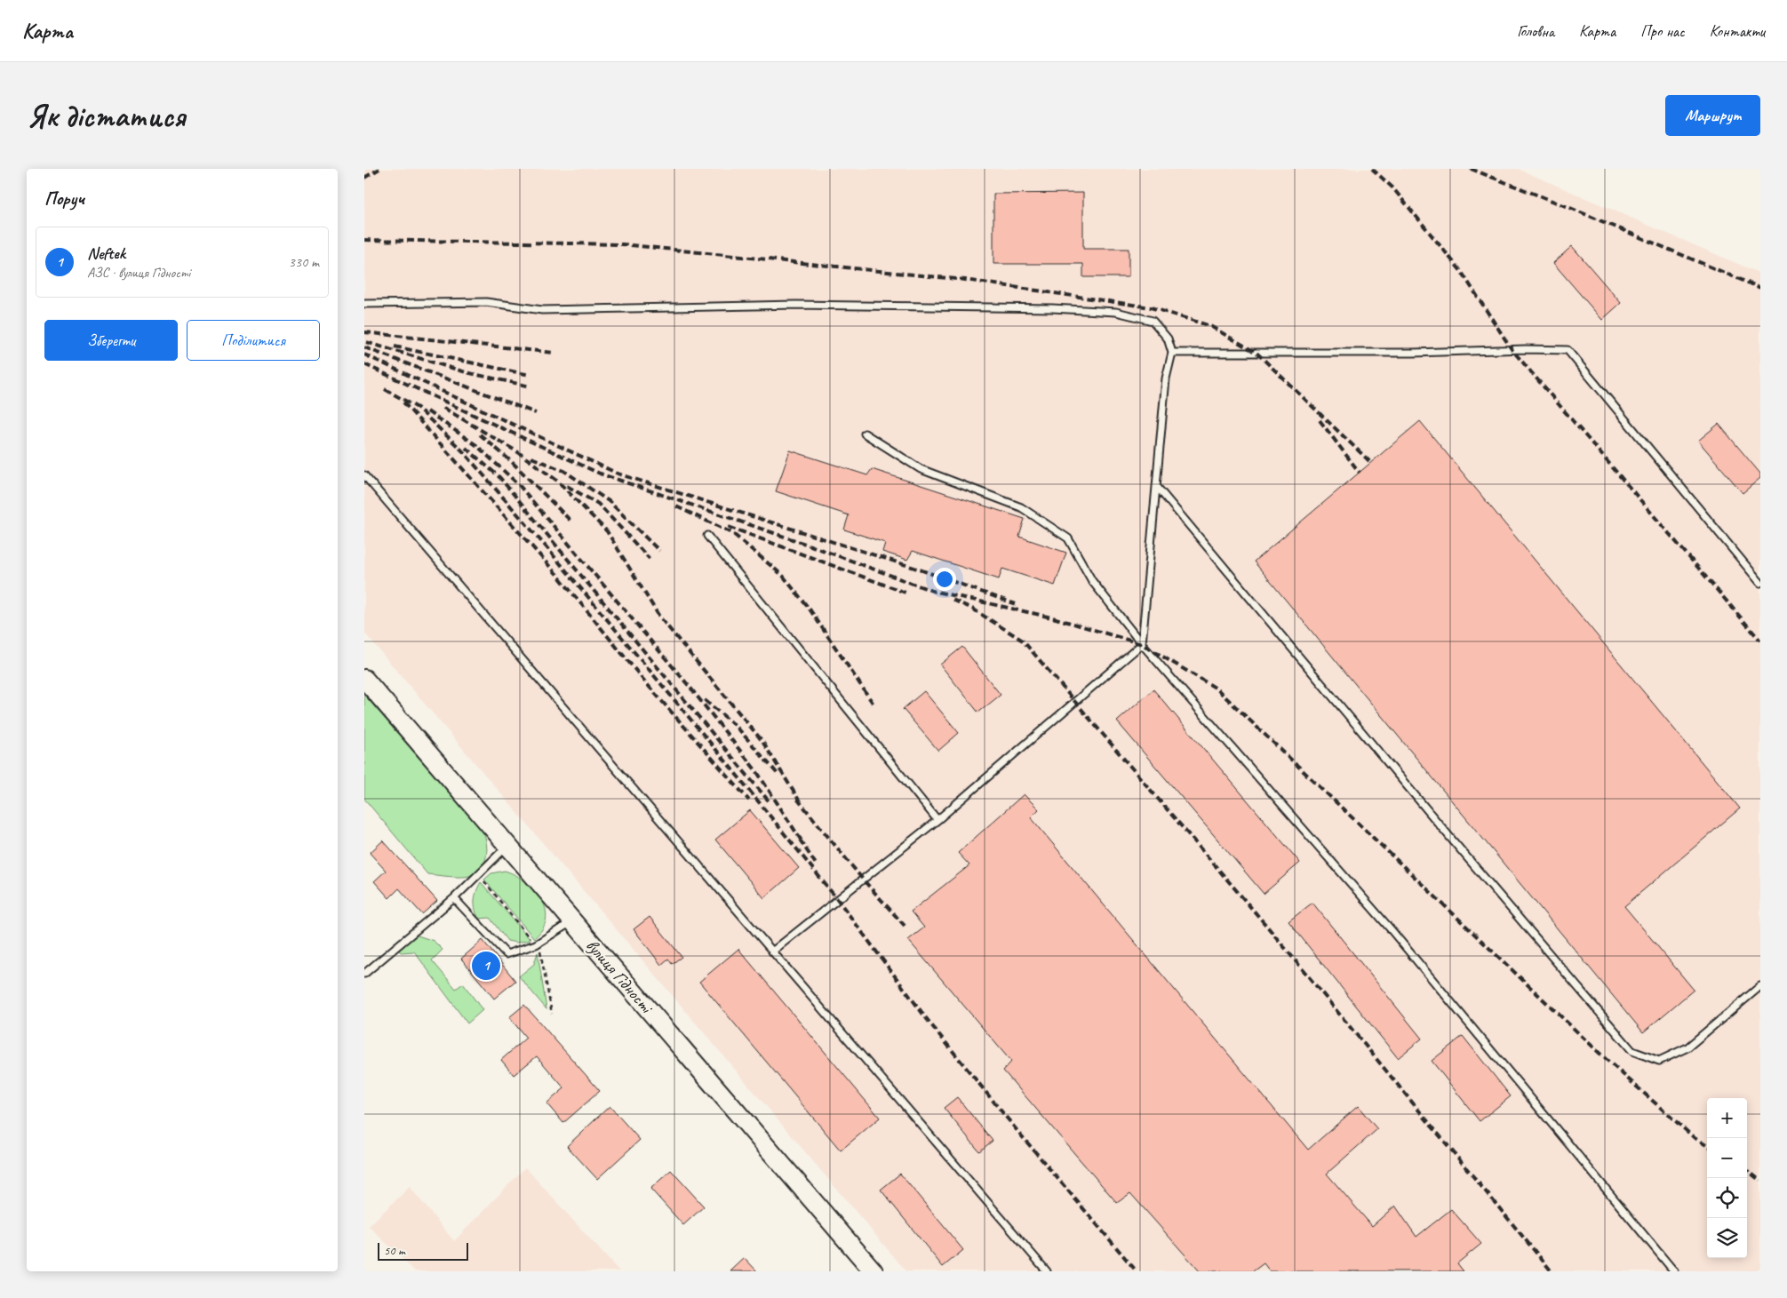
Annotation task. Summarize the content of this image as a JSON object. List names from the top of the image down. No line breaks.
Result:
{"streets":{"main road":["вулиця Гідності"]},"scale_bar":"50 m","page":{"header":"Карта","nav":["Головна","Карта","Про нас","Контакти"],"buttons":["Маршрут",["Зберегти","Поділитися"]],"title":"Як дістатися","heading":"Поруч","list":[{"mark":"1","name":"Neftek","note":"АЗС · вулиця Гідності","value":"330 m"}],"pins":"1","map_buttons":["+","−"],"scale":"50 m"}}
